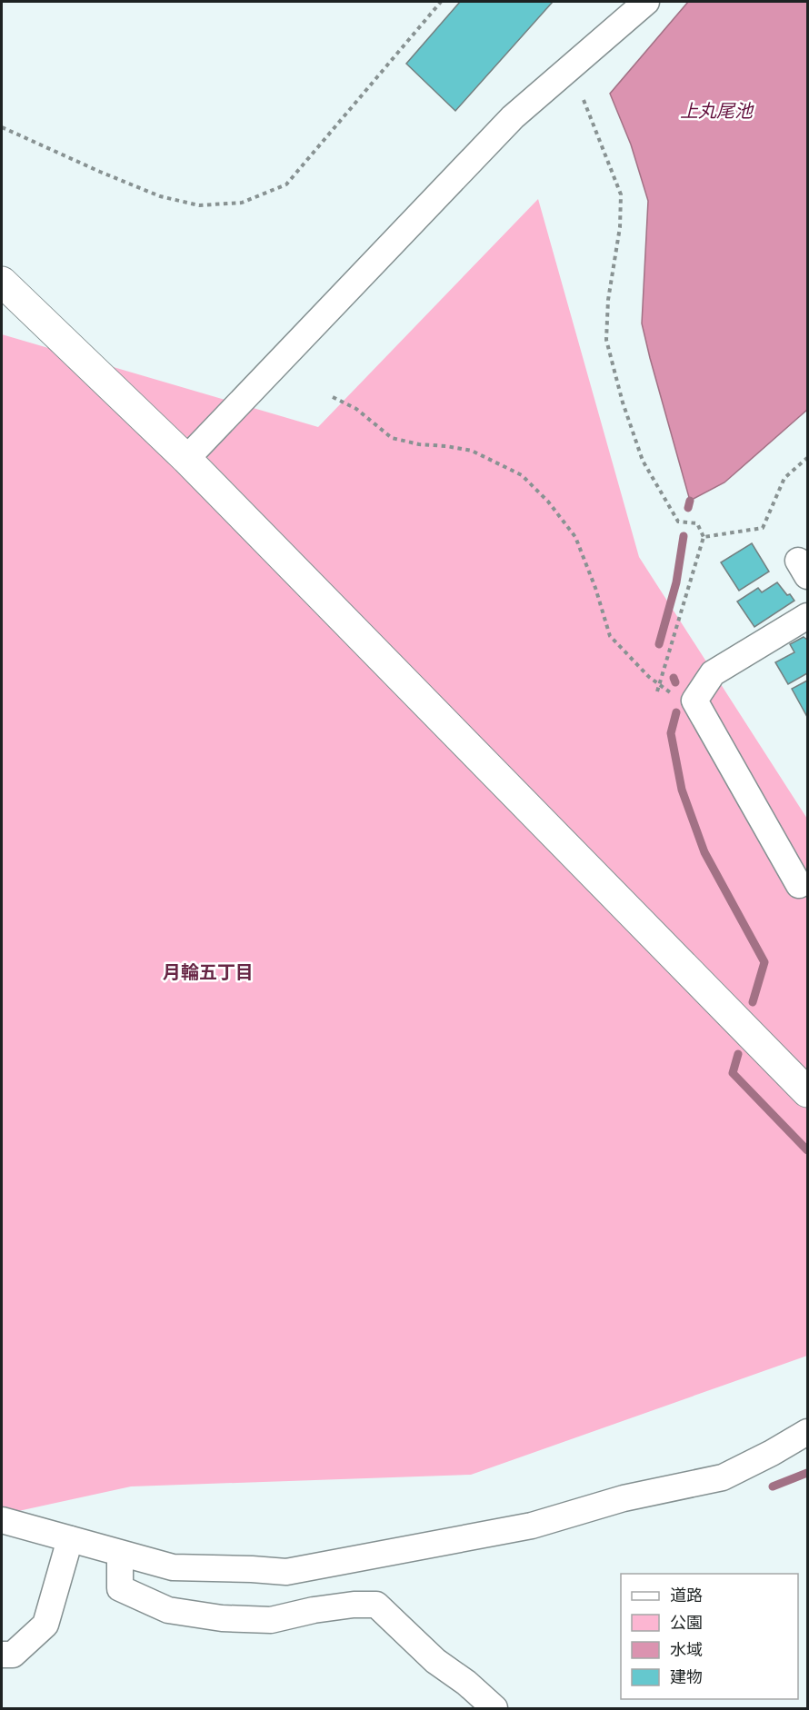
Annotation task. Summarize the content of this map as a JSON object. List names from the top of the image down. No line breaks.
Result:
{"districts":["月輪五丁目"],"water":["上丸尾池"],"legend":["道路","公園","水域","建物"]}
